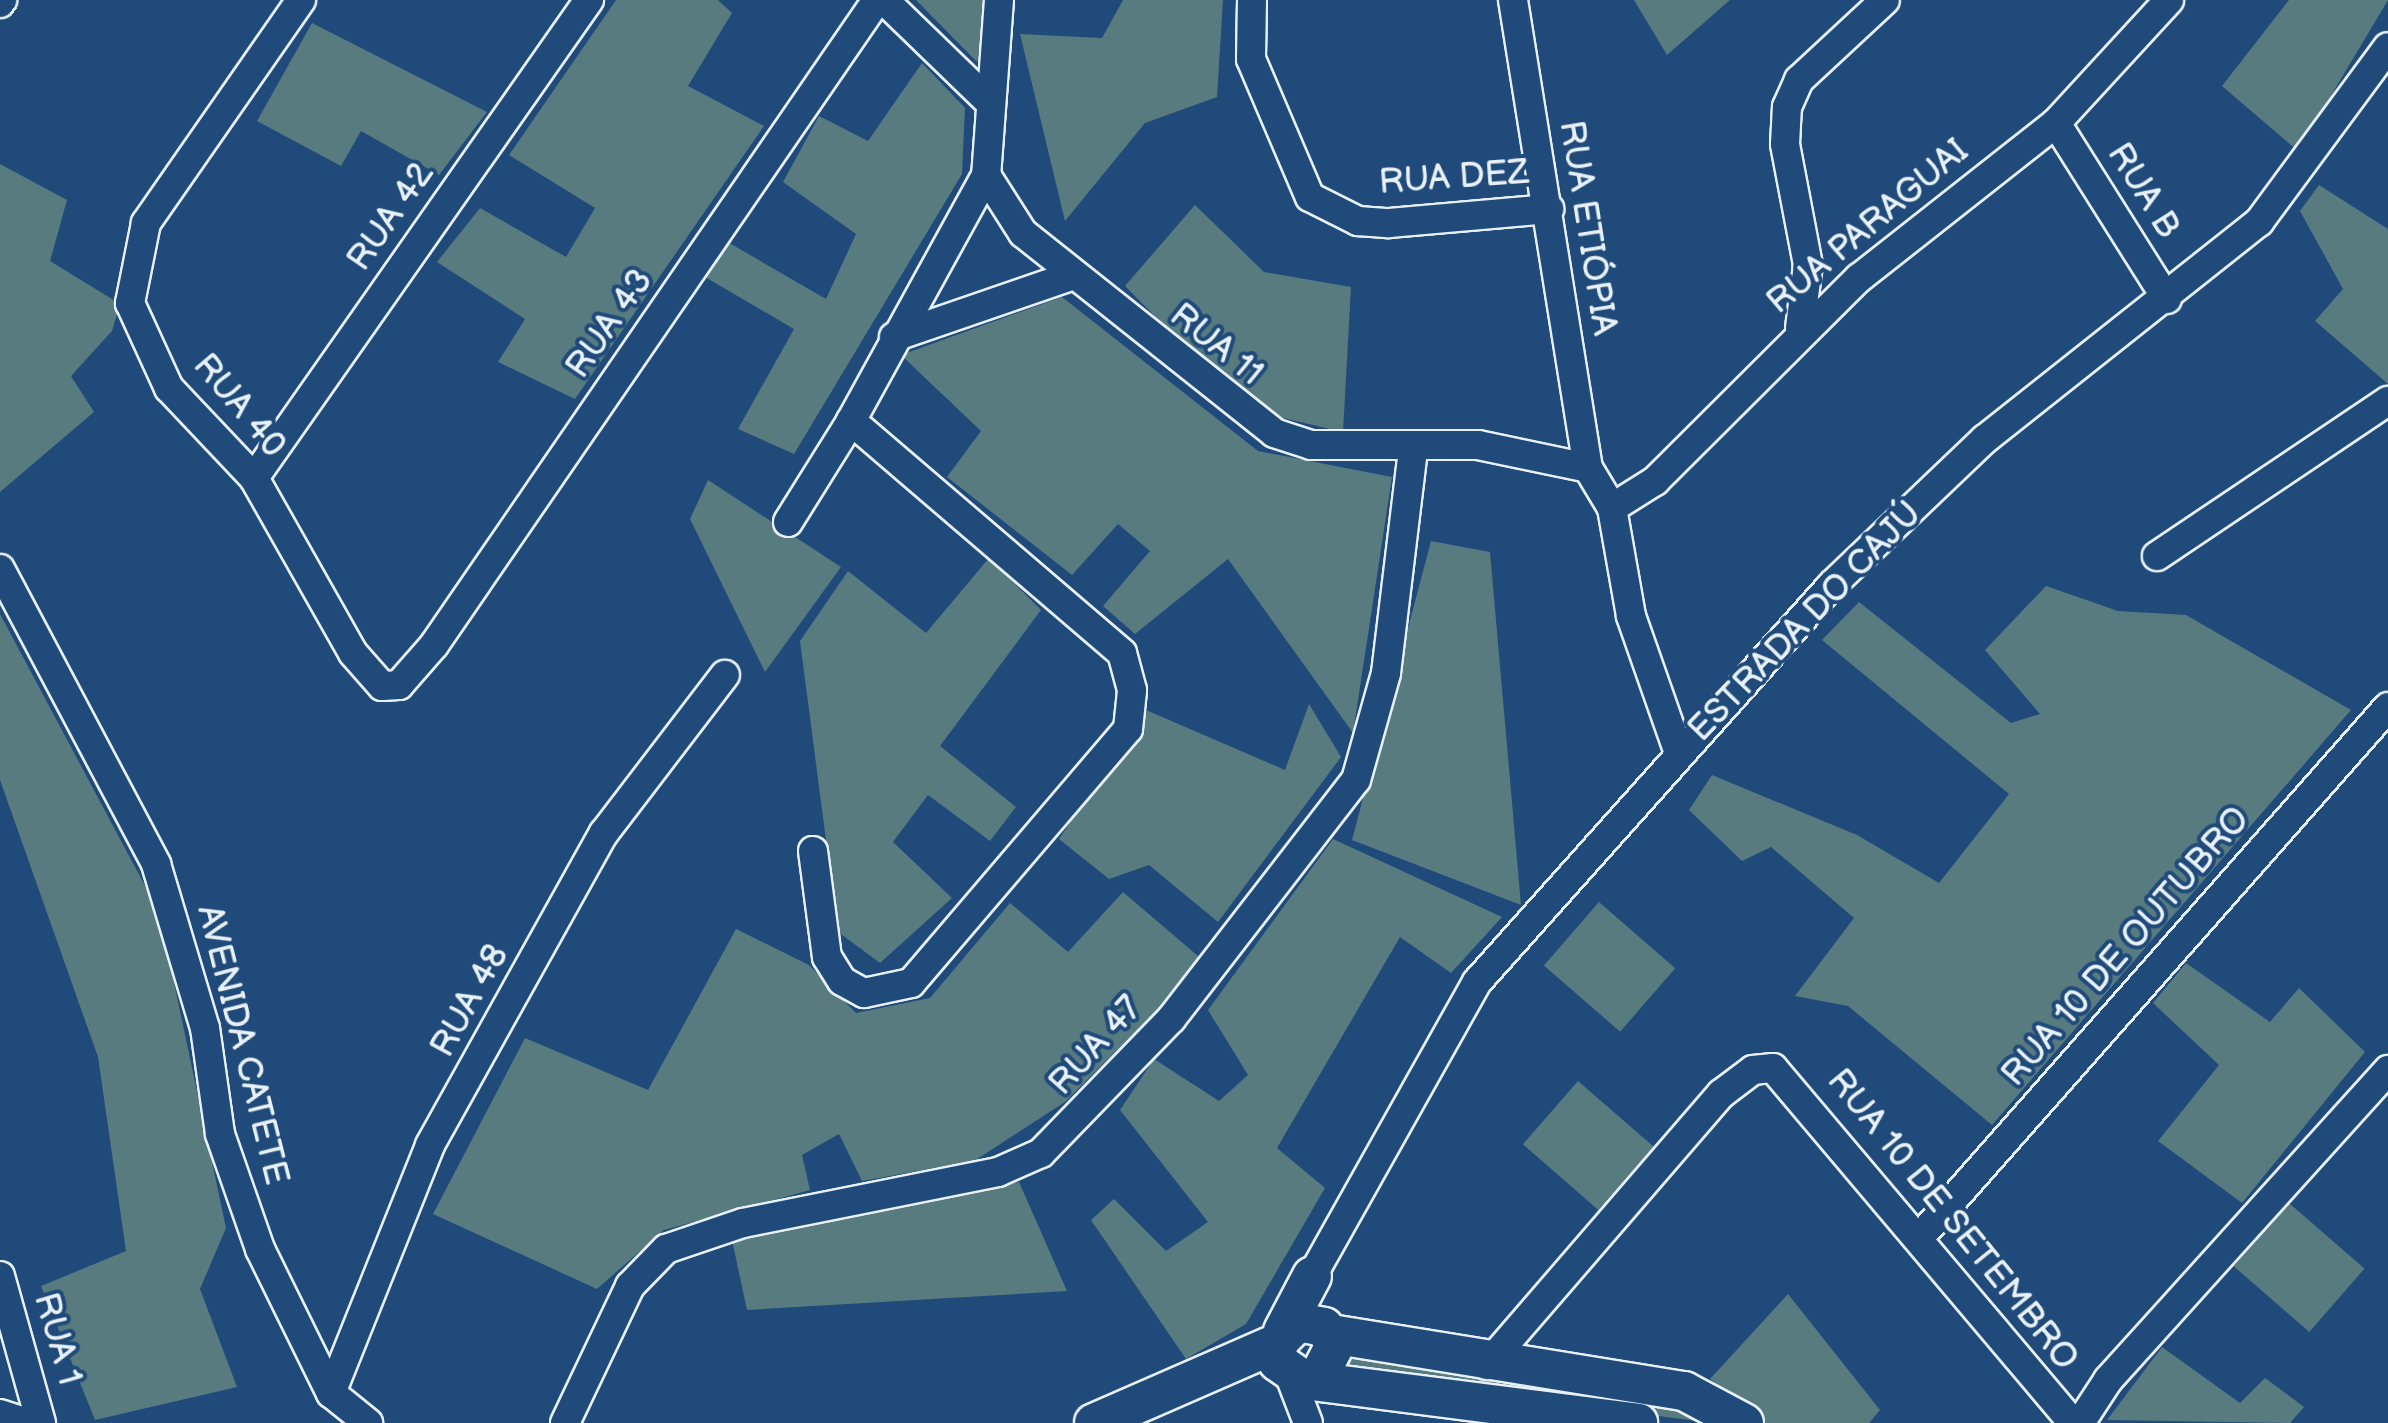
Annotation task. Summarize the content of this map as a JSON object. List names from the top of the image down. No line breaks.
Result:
{"streets":{"main road":["ESTRADA DO CAJÚ"],"street":["RUA DEZ","RUA B","RUA 42","RUA PARAGUAI","RUA ETIÓPIA","RUA 43","RUA 11","RUA 40","RUA 10 DE OUTUBRO","RUA 48","AVENIDA CATETE","RUA 47","RUA 10 DE SETEMBRO","RUA 1"]},"crossings":[["RUA DEZ","RUA ETIÓPIA"],["RUA B","RUA PARAGUAI"],["RUA B","ESTRADA DO CAJÚ"],["RUA 42","RUA 40"],["RUA ETIÓPIA","RUA 11"],["RUA 43","RUA 40"],["RUA 11","RUA 47"],["RUA 10 DE OUTUBRO","RUA 10 DE SETEMBRO"],["RUA 48","AVENIDA CATETE"]]}
